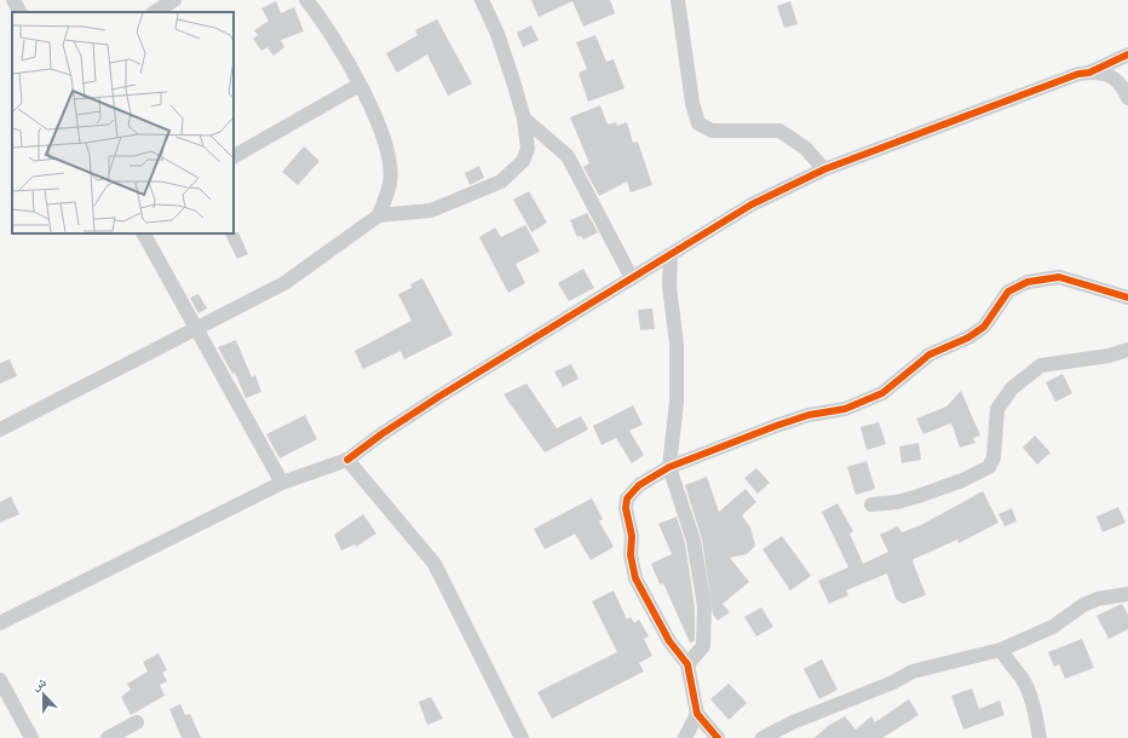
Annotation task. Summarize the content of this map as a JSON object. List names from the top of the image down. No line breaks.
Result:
{"north":"top"}
